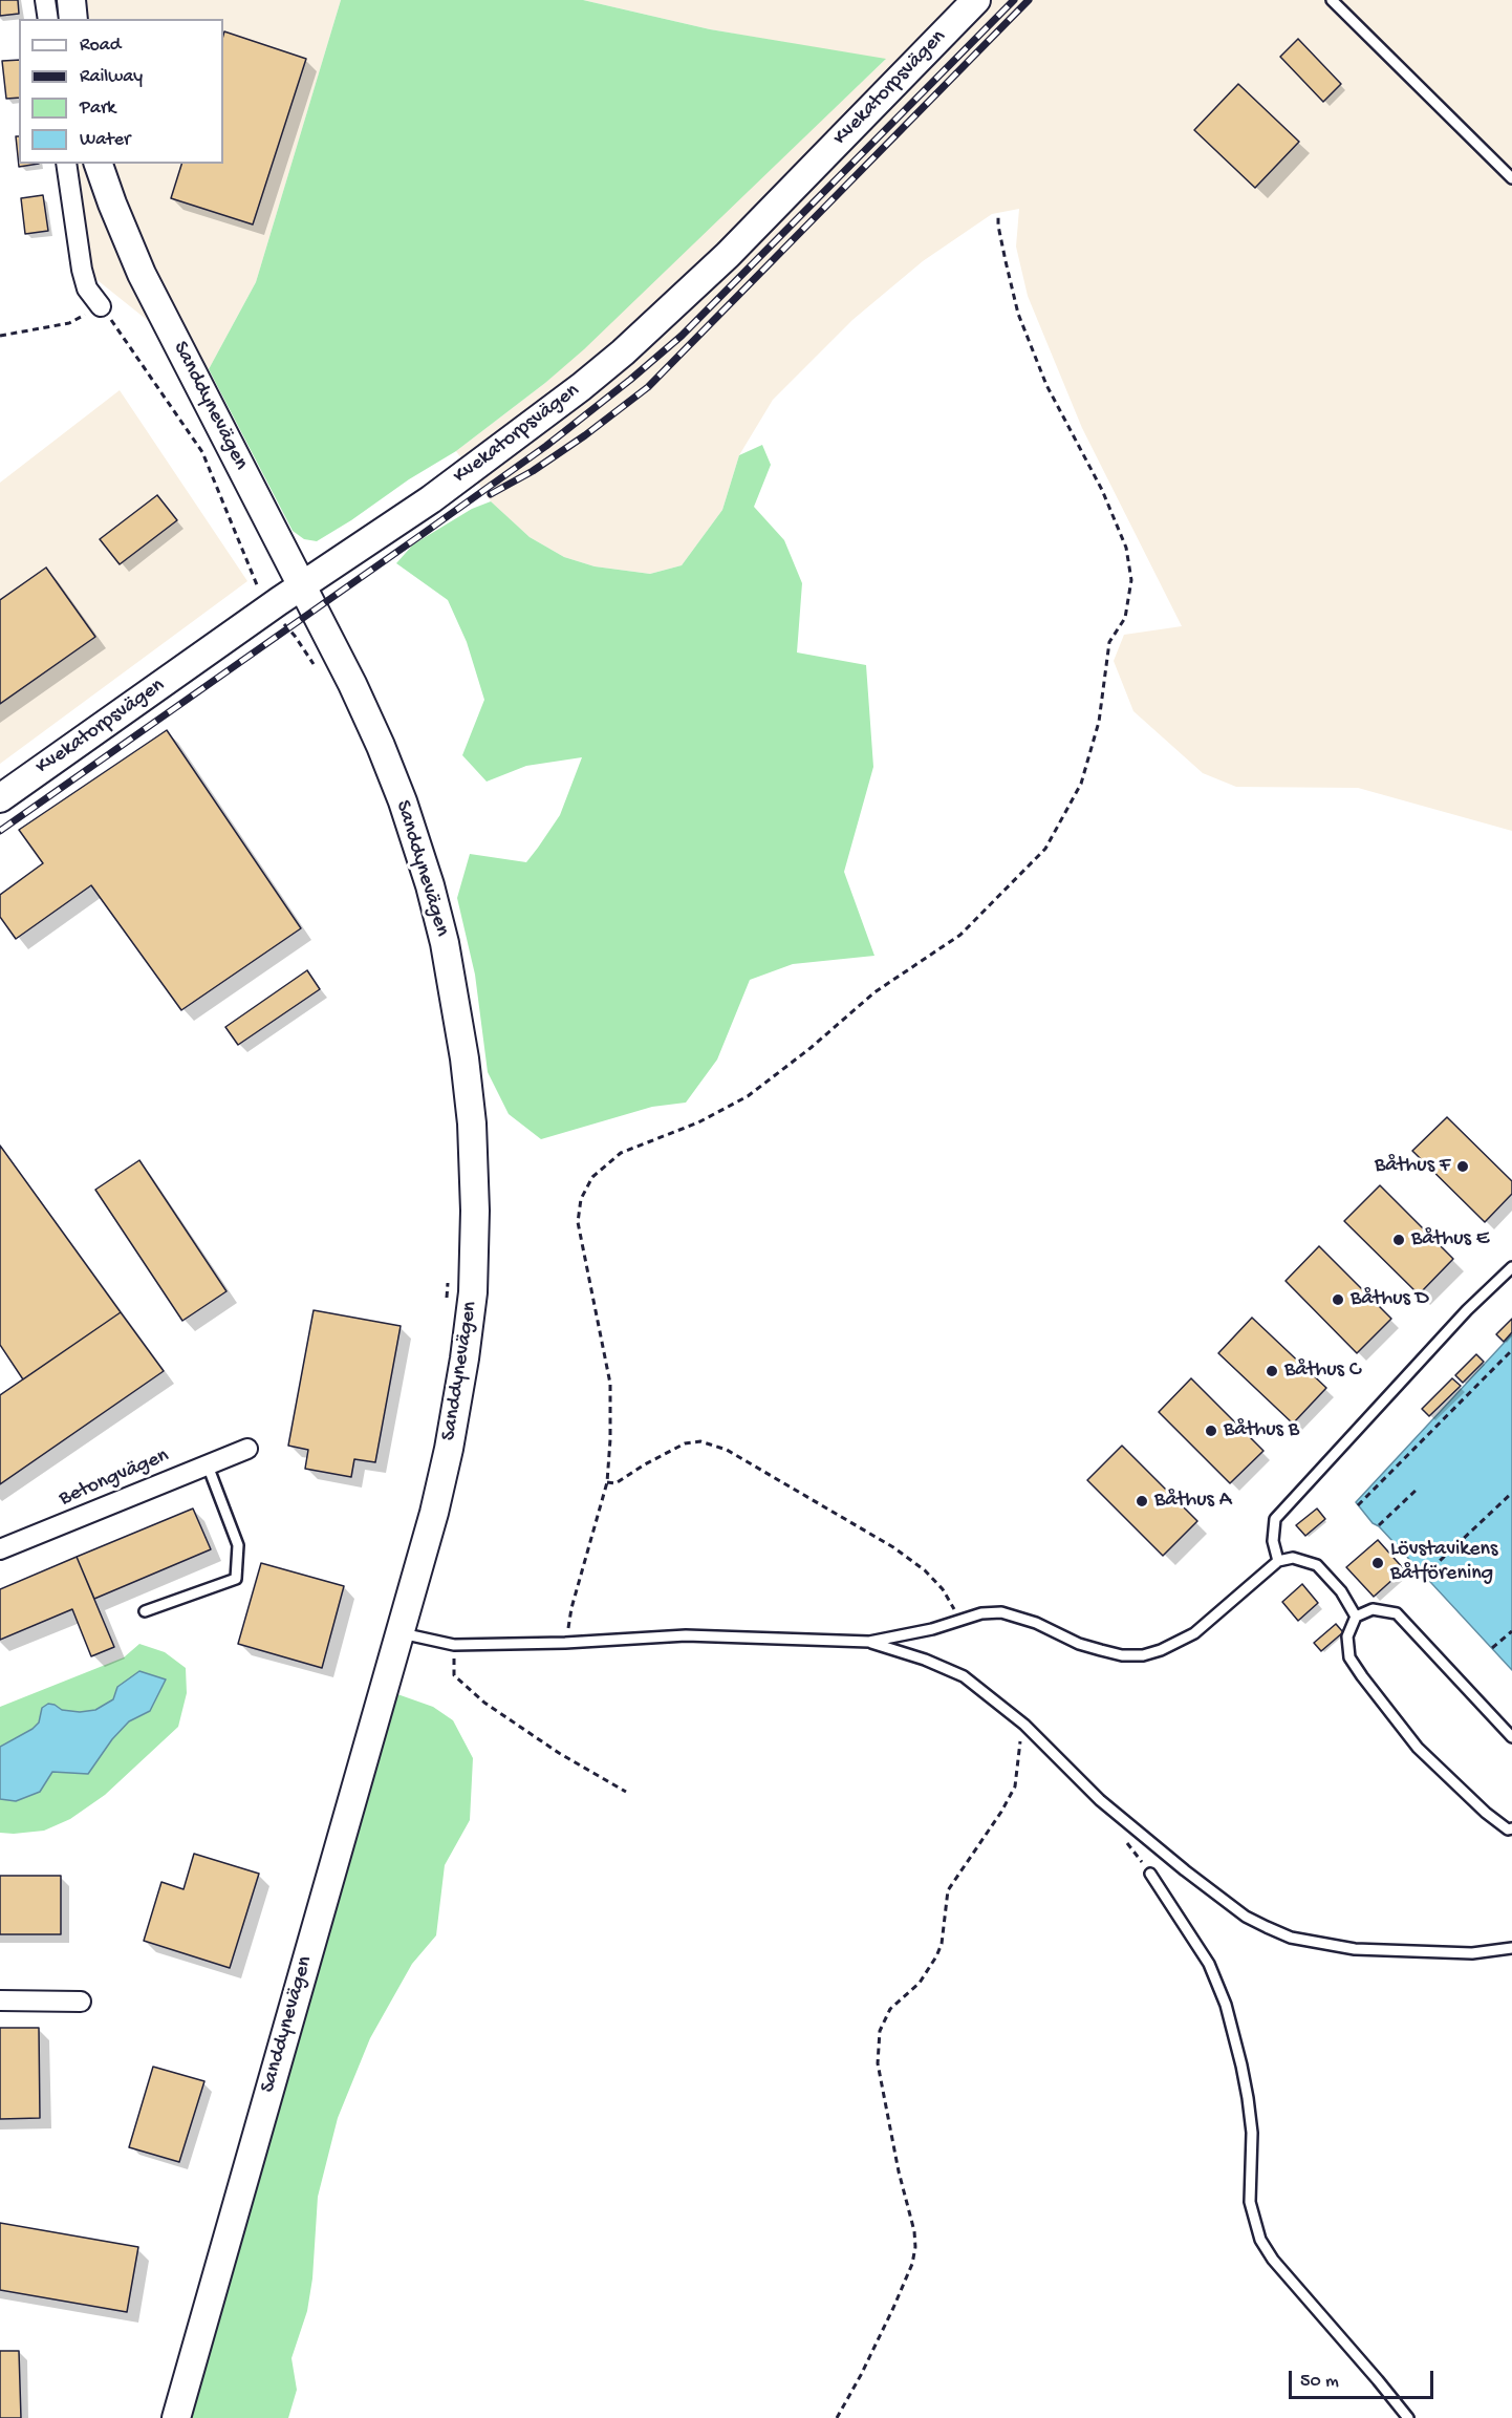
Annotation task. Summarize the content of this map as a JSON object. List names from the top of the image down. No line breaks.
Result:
{"streets":{"street":["Kvekatorpsvägen","Sanddynevägen","Betongvägen"]},"crossings":[["Kvekatorpsvägen","Sanddynevägen"]],"places":["Båthus F","Båthus E","Båthus D","Båthus C","Båthus B","Båthus A","Lövstavikens Båtförening"],"legend":["Road","Railway","Park","Water"],"scale_bar":"50 m"}
